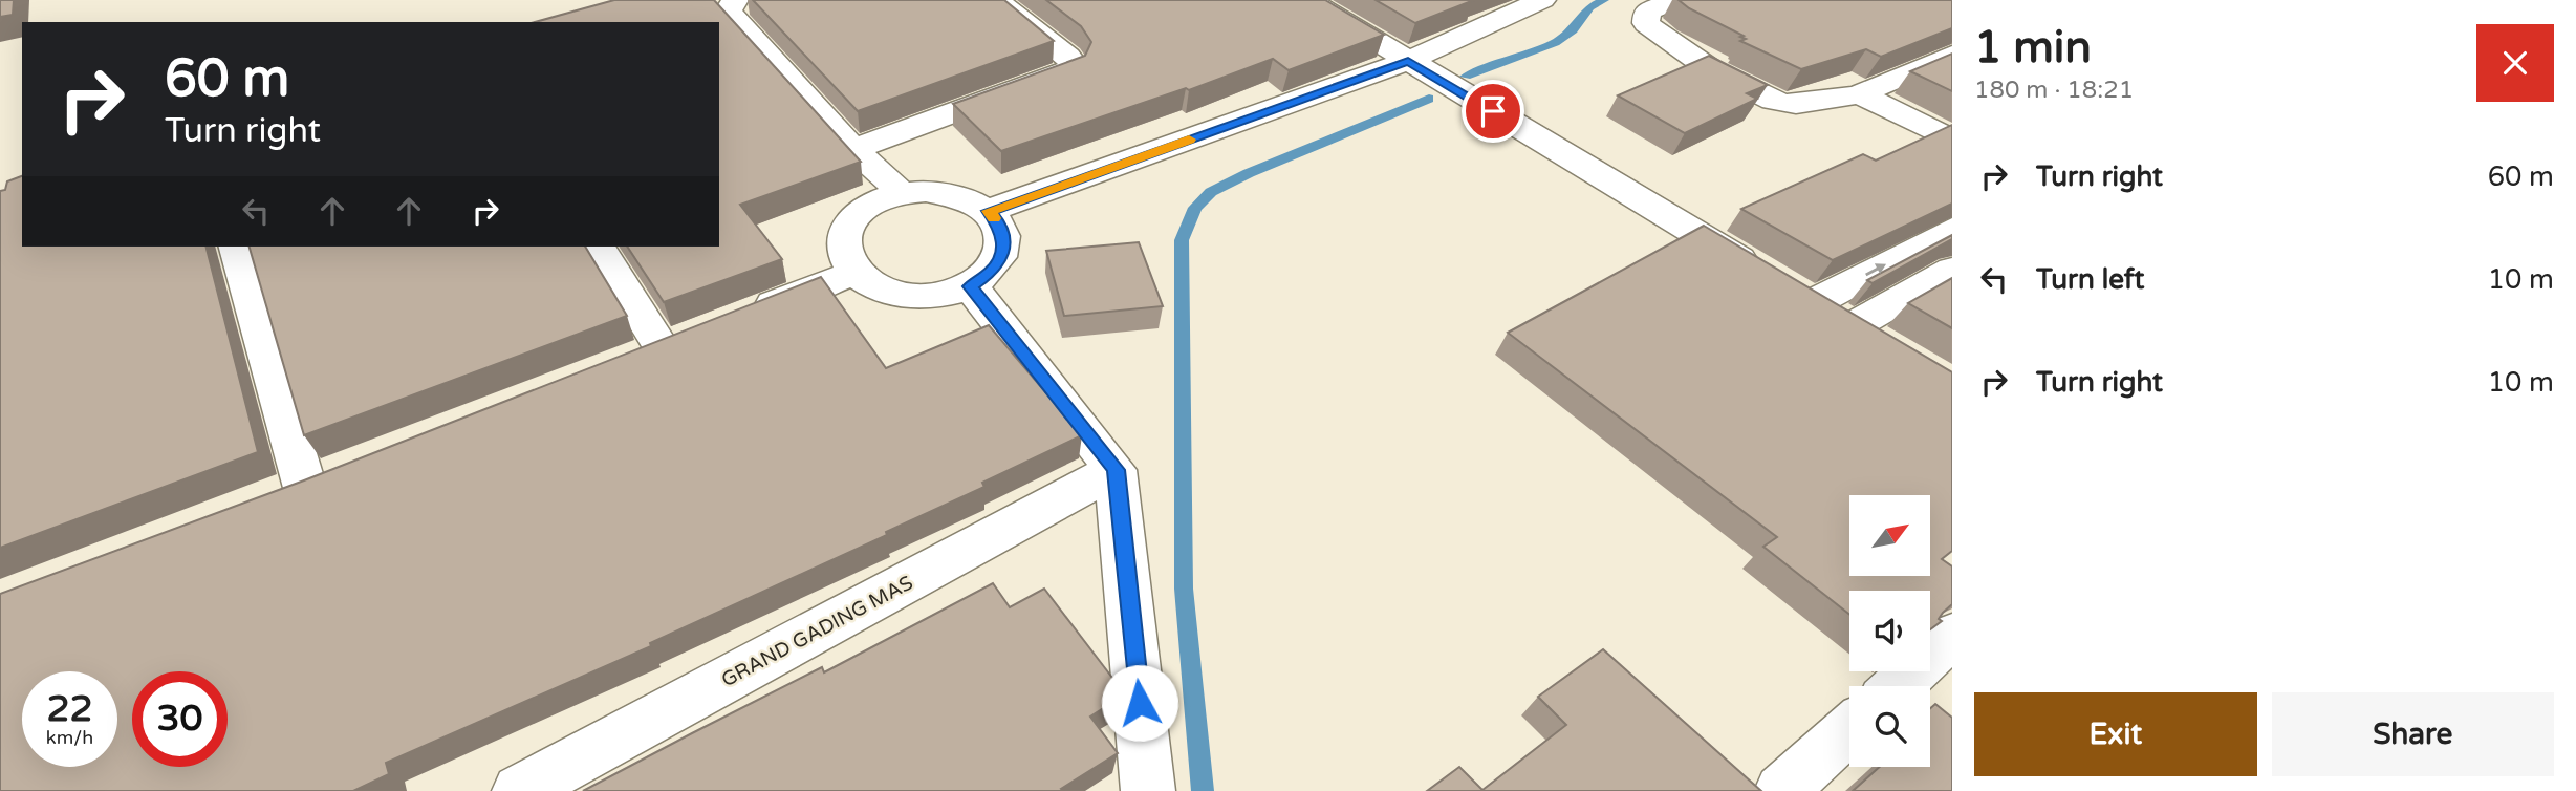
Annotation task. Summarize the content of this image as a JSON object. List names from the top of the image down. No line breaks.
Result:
{"streets":{"street":["GRAND GADING MAS"]},"north":"top right","page":{"heading":["1 min","180 m · 18:21"],"turn":["60 m","Turn right"],"list":[{"name":"Turn right","value":"60 m"},{"name":"Turn left","value":"10 m"},{"name":"Turn right","value":"10 m"}],"speed":"22 km/h","limit":"30","buttons":["Exit","Share"]}}
